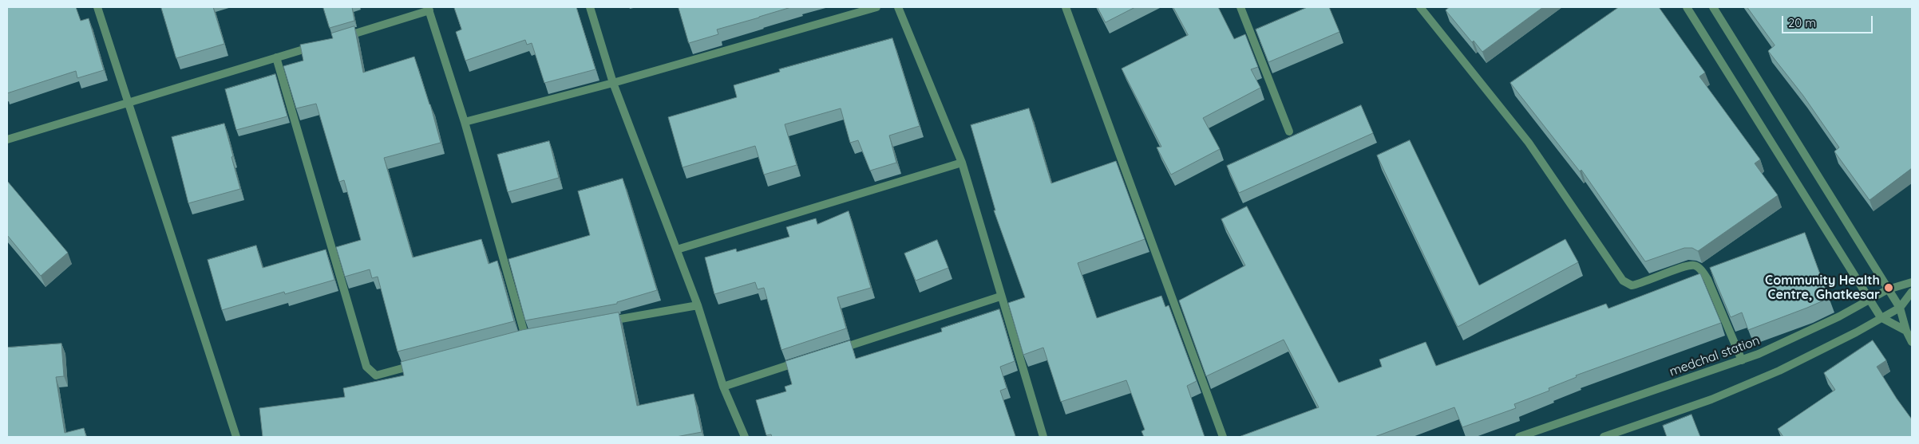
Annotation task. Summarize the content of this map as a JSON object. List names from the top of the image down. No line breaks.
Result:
{"streets":{"street":["medchal station"]},"places":["Community Health Centre, Ghatkesar"],"scale_bar":"20 m"}
